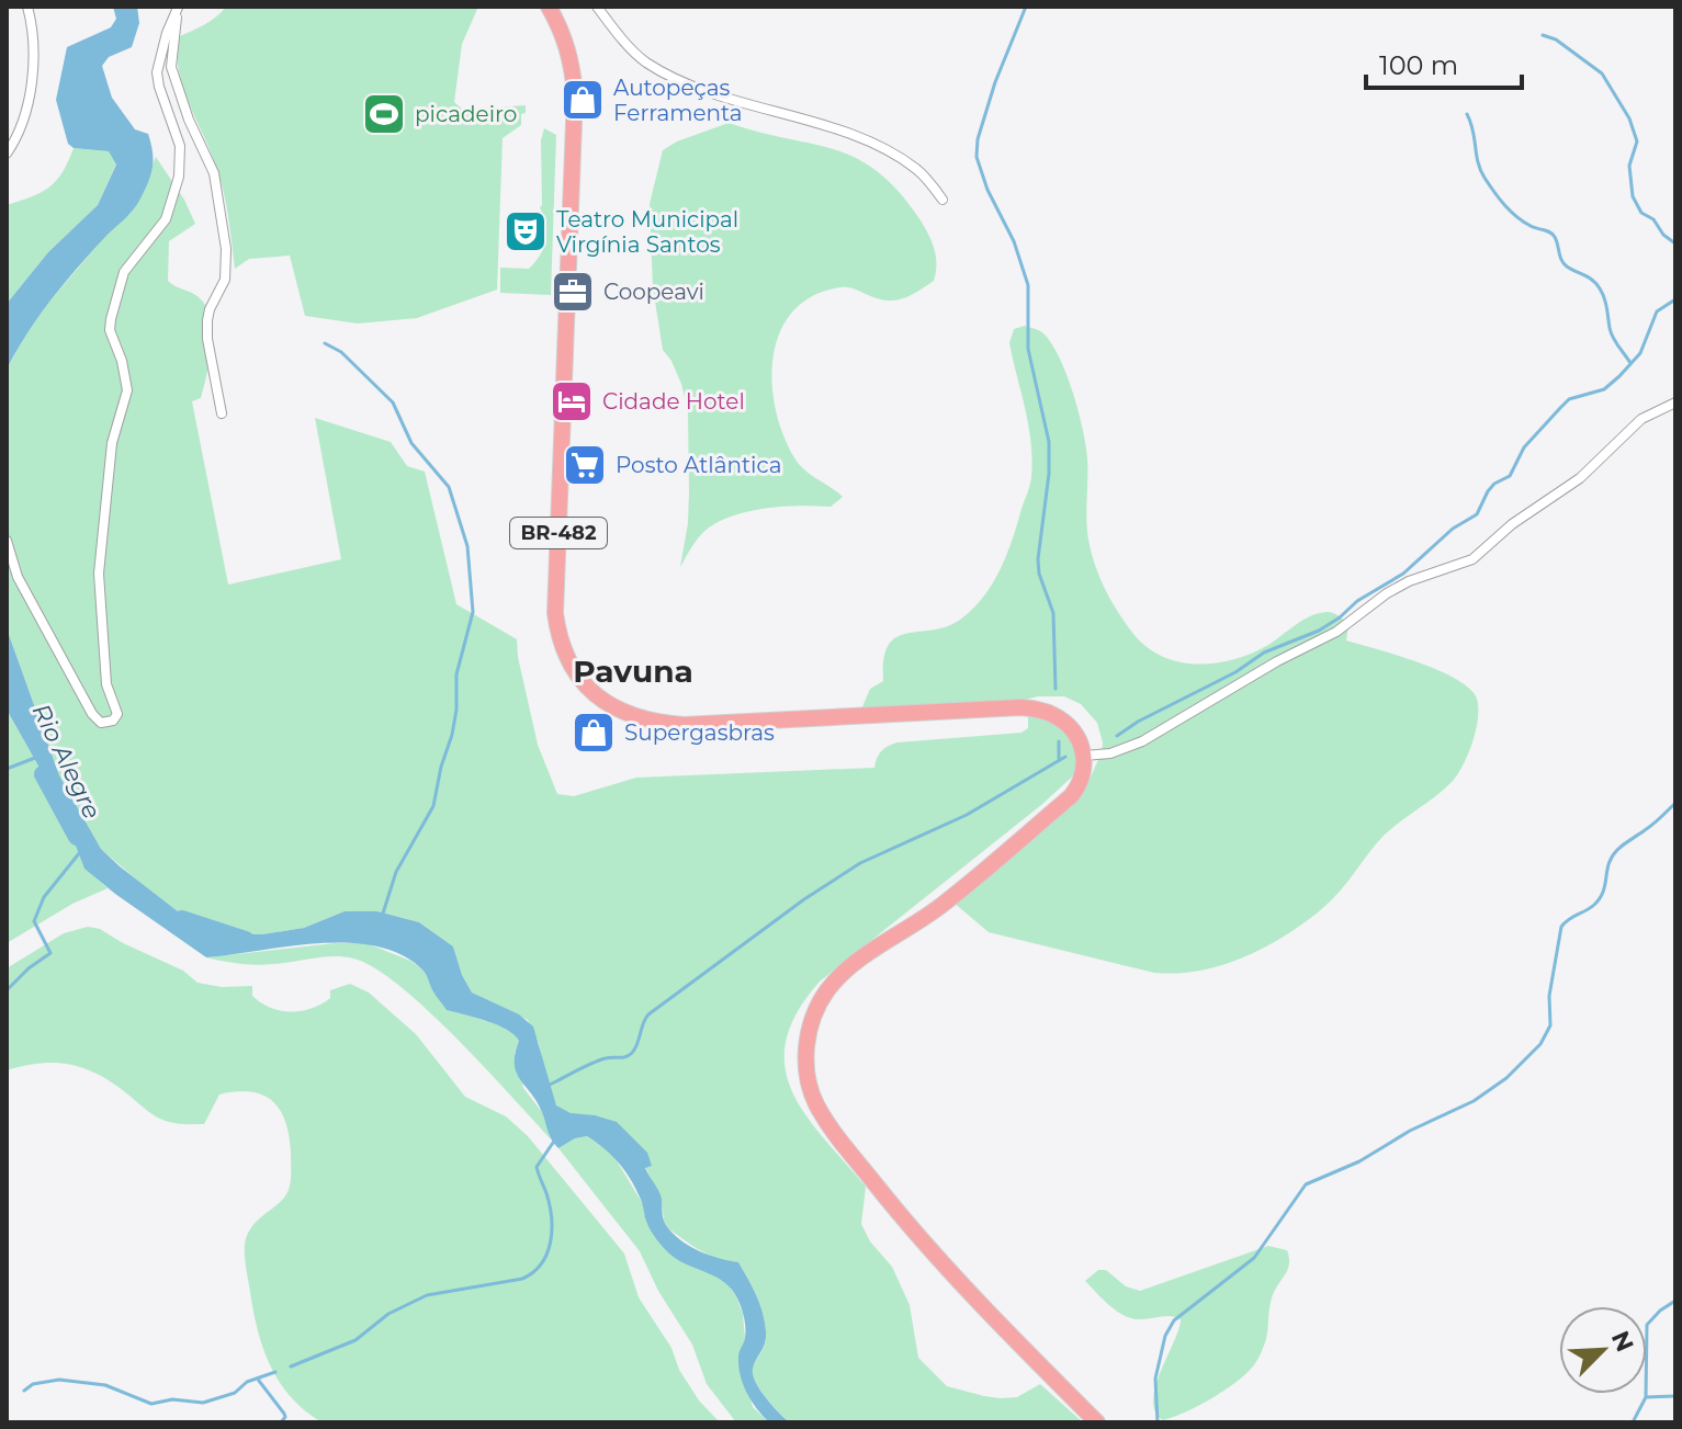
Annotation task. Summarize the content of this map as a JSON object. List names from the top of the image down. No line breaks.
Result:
{"streets":{"highway":["BR-482"]},"districts":["Pavuna"],"water":["Rio Alegre"],"places":{"shop":["Autopeças Ferramenta","Supergasbras"],"sports":["picadeiro"],"theatre":["Teatro Municipal Virgínia Santos"],"office":["Coopeavi"],"hotel":["Cidade Hotel"],"supermarket":["Posto Atlântica"]},"scale_bar":"100 m","north":"top right"}
